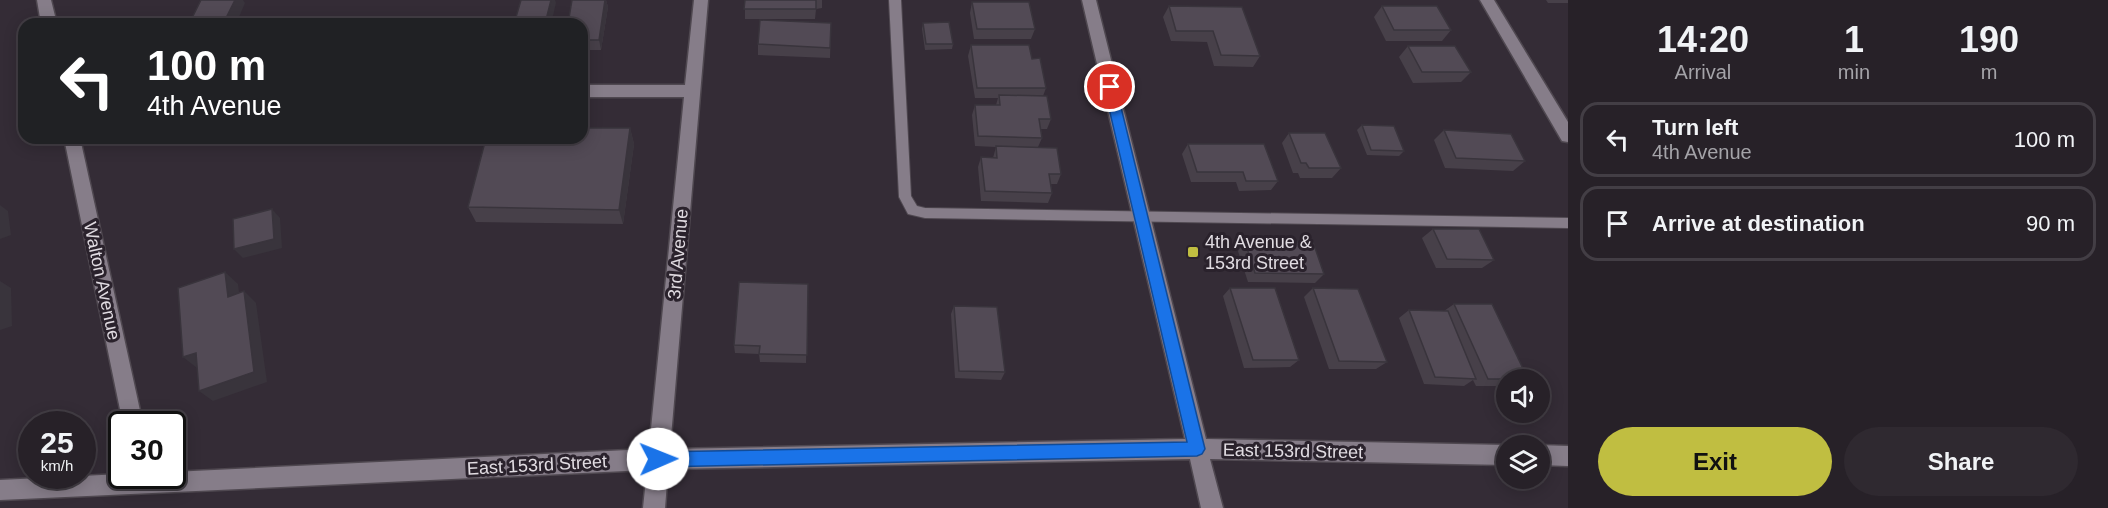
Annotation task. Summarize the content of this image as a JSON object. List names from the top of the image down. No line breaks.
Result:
{"streets":{"street":["3rd Avenue","Walton Avenue","East 153rd Street"]},"crossings":[["3rd Avenue","East 153rd Street"]],"places":{"transit":["4th Avenue & 153rd Street"]},"page":{"eta":["14:20","Arrival","1","min","190","m"],"turn":["100 m","4th Avenue"],"list":[{"name":"Turn left","note":"4th Avenue","value":"100 m"},{"name":"Arrive at destination","value":"90 m"}],"speed":"25 km/h","limit":"30","buttons":["Exit","Share"]}}
